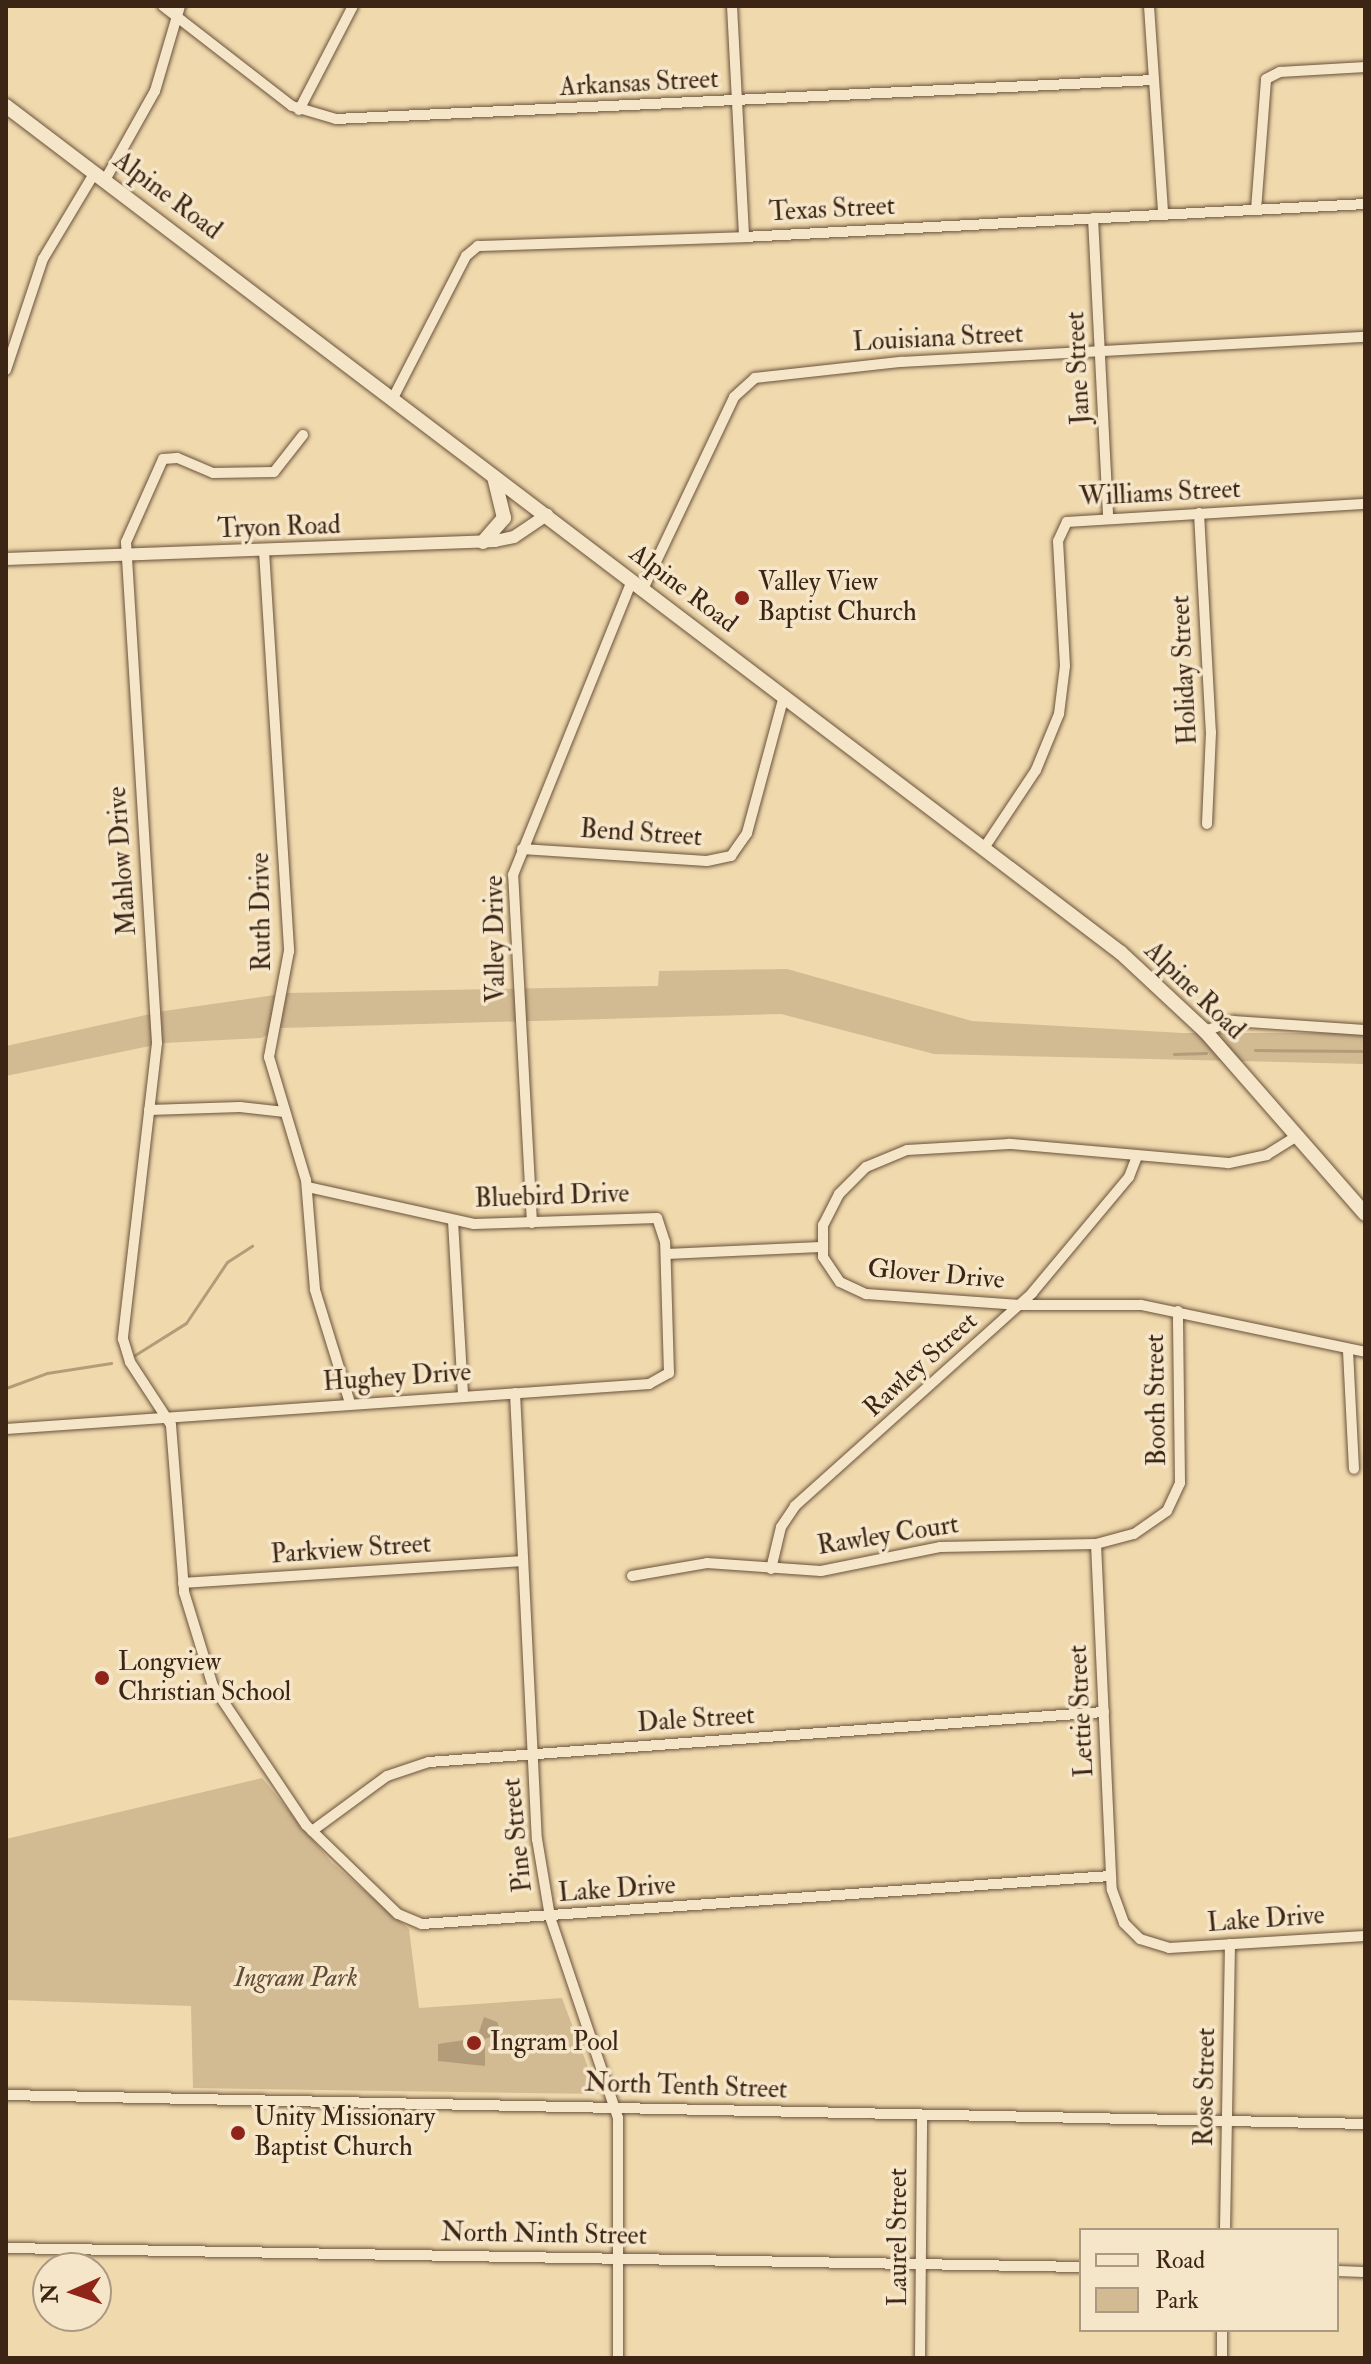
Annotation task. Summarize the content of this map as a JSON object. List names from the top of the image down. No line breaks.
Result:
{"streets":{"main road":["Alpine Road"],"street":["Arkansas Street","Texas Street","Louisiana Street","Jane Street","Williams Street","Tryon Road","Holiday Street","Bend Street","Mahlow Drive","Ruth Drive","Valley Drive","Bluebird Drive","Glover Drive","Rawley Street","Hughey Drive","Booth Street","Rawley Court","Parkview Street","Lettie Street","Dale Street","Pine Street","Lake Drive","North Tenth Street","Rose Street","North Ninth Street","Laurel Street"]},"crossings":[["Alpine Road","Texas Street"],["Alpine Road","Louisiana Street"],["Alpine Road","Williams Street"],["Alpine Road","Tryon Road"],["Alpine Road","Bend Street"],["Alpine Road","Valley Drive"],["Texas Street","Jane Street"],["Louisiana Street","Jane Street"],["Louisiana Street","Valley Drive"],["Jane Street","Williams Street"],["Williams Street","Holiday Street"],["Tryon Road","Mahlow Drive"],["Tryon Road","Ruth Drive"],["Bend Street","Valley Drive"],["Mahlow Drive","Hughey Drive"],["Mahlow Drive","Lake Drive"],["Ruth Drive","Bluebird Drive"],["Ruth Drive","Hughey Drive"],["Valley Drive","Bluebird Drive"],["Bluebird Drive","Hughey Drive"],["Glover Drive","Rawley Street"],["Glover Drive","Booth Street"],["Rawley Street","Rawley Court"],["Hughey Drive","Pine Street"],["Hughey Drive","Lake Drive"],["Booth Street","Rawley Court"],["Rawley Court","Lettie Street"],["Parkview Street","Pine Street"],["Parkview Street","Lake Drive"],["Lettie Street","Dale Street"],["Lettie Street","Lake Drive"],["Dale Street","Pine Street"],["Dale Street","Lake Drive"],["Pine Street","Lake Drive"],["Pine Street","North Tenth Street"],["Pine Street","North Ninth Street"],["Lake Drive","Rose Street"],["North Tenth Street","Rose Street"],["North Tenth Street","Laurel Street"],["North Ninth Street","Laurel Street"]],"parks":["Ingram Park"],"places":["Valley View Baptist Church","Longview Christian School","Ingram Pool","Unity Missionary Baptist Church"],"legend":["Road","Park"],"north":"left"}
